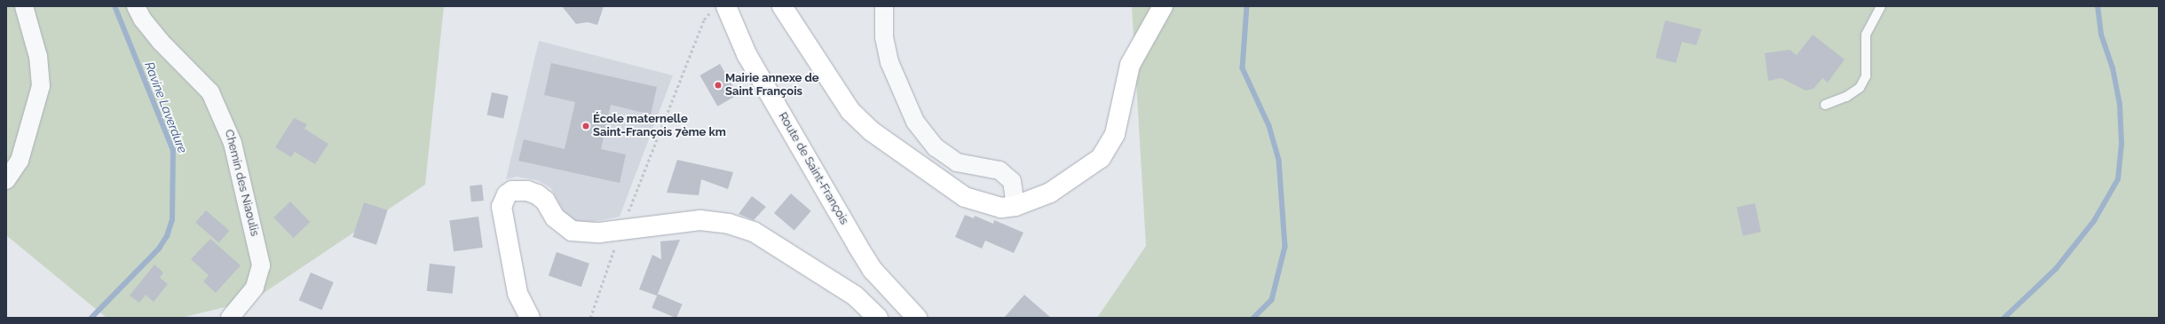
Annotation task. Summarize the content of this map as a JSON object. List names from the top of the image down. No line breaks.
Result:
{"streets":{"main road":["Route de Saint-François"],"street":["Chemin des Niaoulis"]},"water":["Ravine Laverdure"],"places":["Mairie annexe de Saint François","École maternelle Saint-François 7ème km"]}
